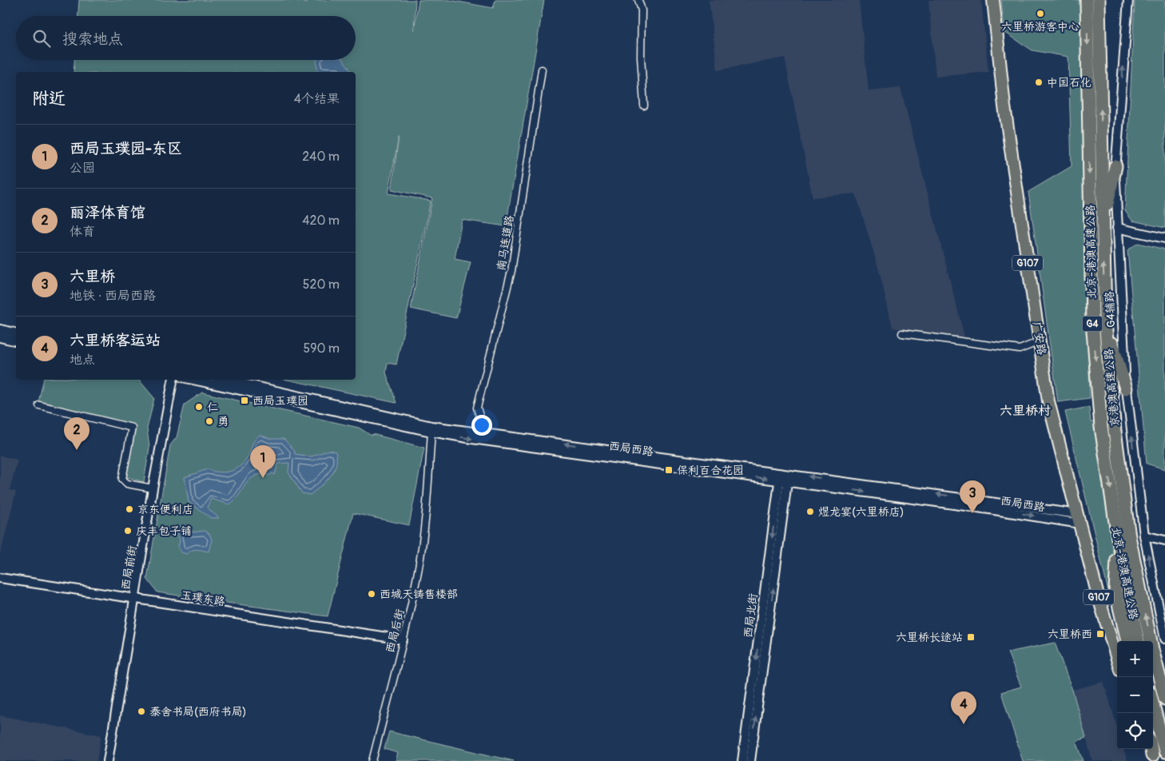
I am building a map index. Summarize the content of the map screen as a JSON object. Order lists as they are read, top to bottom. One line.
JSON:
{"streets":{"highway":["北京-港澳高速公路","G107","G4","广安路","京港澳高速公路"],"street":["南马连道路","G4辅路","西局西路","西局前街","玉璞东路","西局北街","西局后街"]},"crossings":[["广安路","西局西路"],["西局西路","西局北街"],["西局西路","西局后街"],["西局前街","玉璞东路"],["玉璞东路","西局后街"]],"one_way":["北京-港澳高速公路","G4辅路"],"districts":["六里桥村"],"places":{"other":["六里桥游客中心","中国石化","仁","勇","京东便利店","煜龙宴(六里桥店)","庆丰包子铺","西城天铸售楼部","泰舍书局(西府书局)"],"transit":["西局玉璞园","保利百合花园","六里桥西","六里桥长途站"]},"page":{"search":"搜索地点","heading":["附近","4个结果"],"list":[{"mark":"1","name":"西局玉璞园-东区","note":"公园","value":"240 m"},{"mark":"2","name":"丽泽体育馆","note":"体育","value":"420 m"},{"mark":"3","name":"六里桥","note":"地铁 · 西局西路","value":"520 m"},{"mark":"4","name":"六里桥客运站","note":"地点","value":"590 m"}],"pins":["2","1","3","4"],"map_buttons":["+","−"]}}
